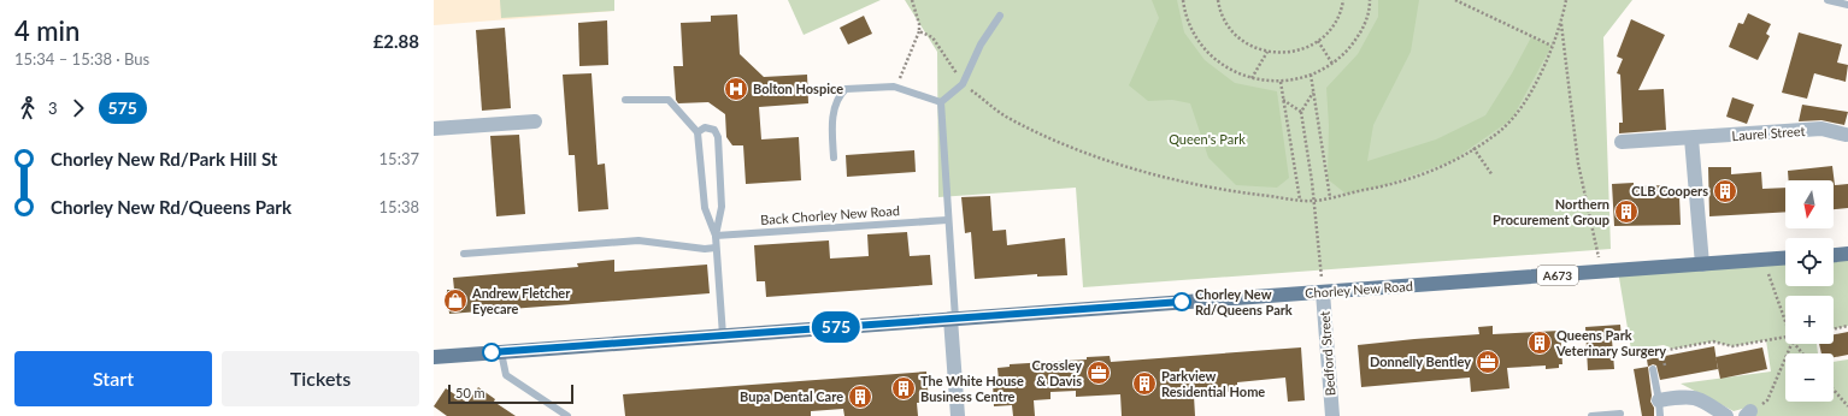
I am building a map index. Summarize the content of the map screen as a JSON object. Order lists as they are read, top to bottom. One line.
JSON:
{"streets":{"main road":["A673","Chorley New Road"],"street":["Laurel Street","Bedford Street"],"lane":["Back Chorley New Road"]},"crossings":[["Chorley New Road","Bedford Street"]],"parks":["Queen's Park"],"places":{"hospital":["Bolton Hospice"],"building":["CLB Coopers","Northern Procurement Group","Queens Park Veterinary Surgery","Parkview Residential Home","The White House Business Centre","Bupa Dental Care"],"shop":["Andrew Fletcher Eyecare"],"other":["Chorley New Rd/Queens Park"],"office":["Donnelly Bentley","Crossley & Davis"]},"lines":["bus line 575"],"scale_bar":"50 m","north":"bottom","page":{"heading":["4 min","15:34 – 15:38 · Bus","£2.88"],"on_map":"575","legs":["3","575"],"list":[{"name":"Chorley New Rd/Park Hill St","value":"15:37"},{"name":"Chorley New Rd/Queens Park","value":"15:38"}],"map_buttons":["+","−"],"buttons":["Start","Tickets"],"scale":"50 m"}}
